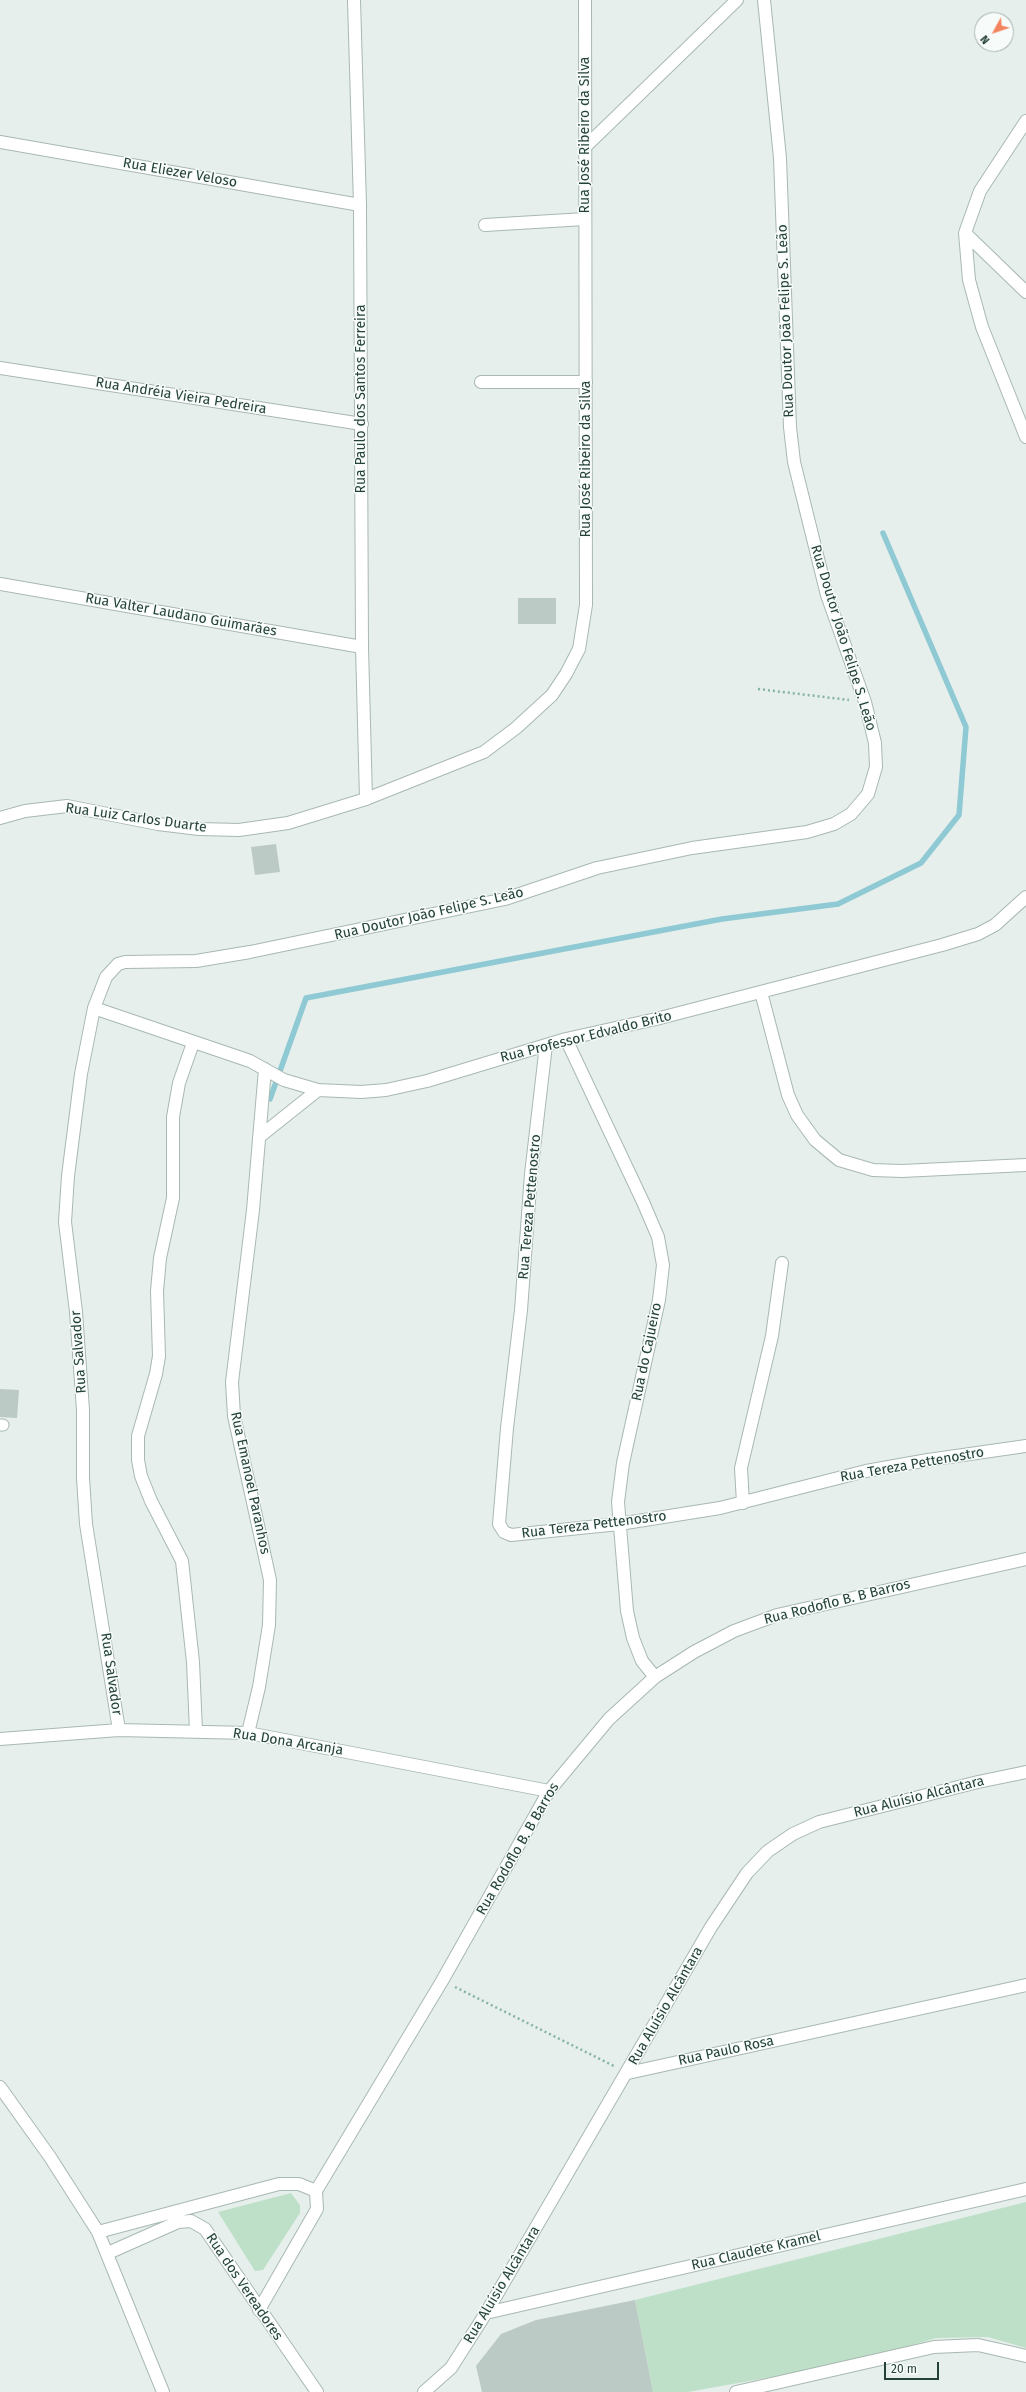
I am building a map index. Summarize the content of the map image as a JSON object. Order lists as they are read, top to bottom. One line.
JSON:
{"streets":{"street":["Rua José Ribeiro da Silva","Rua Eliezer Veloso","Rua Doutor João Felipe S. Leão","Rua Andréia Vieira Pedreira","Rua Paulo dos Santos Ferreira","Rua Valter Laudano Guimarães","Rua Luiz Carlos Duarte","Rua Professor Edvaldo Brito","Rua Tereza Pettenostro","Rua Salvador","Rua do Cajueiro","Rua Emanoel Paranhos","Rua Rodoflo B. B Barros","Rua Dona Arcanja","Rua Aluísio Alcântara","Rua Paulo Rosa","Rua Claudete Kramel","Rua dos Vereadores"]},"crossings":[["Rua José Ribeiro da Silva","Rua Paulo dos Santos Ferreira"],["Rua José Ribeiro da Silva","Rua Luiz Carlos Duarte"],["Rua Eliezer Veloso","Rua Paulo dos Santos Ferreira"],["Rua Doutor João Felipe S. Leão","Rua Salvador"],["Rua Andréia Vieira Pedreira","Rua Paulo dos Santos Ferreira"],["Rua Paulo dos Santos Ferreira","Rua Valter Laudano Guimarães"],["Rua Paulo dos Santos Ferreira","Rua Luiz Carlos Duarte"],["Rua Professor Edvaldo Brito","Rua Tereza Pettenostro"],["Rua Professor Edvaldo Brito","Rua Salvador"],["Rua Professor Edvaldo Brito","Rua do Cajueiro"],["Rua Professor Edvaldo Brito","Rua Emanoel Paranhos"],["Rua Tereza Pettenostro","Rua do Cajueiro"],["Rua Salvador","Rua Dona Arcanja"],["Rua do Cajueiro","Rua Rodoflo B. B Barros"],["Rua Emanoel Paranhos","Rua Dona Arcanja"],["Rua Rodoflo B. B Barros","Rua Dona Arcanja"],["Rua Aluísio Alcântara","Rua Paulo Rosa"],["Rua Aluísio Alcântara","Rua Claudete Kramel"]],"scale_bar":"20 m","north":"bottom left"}
